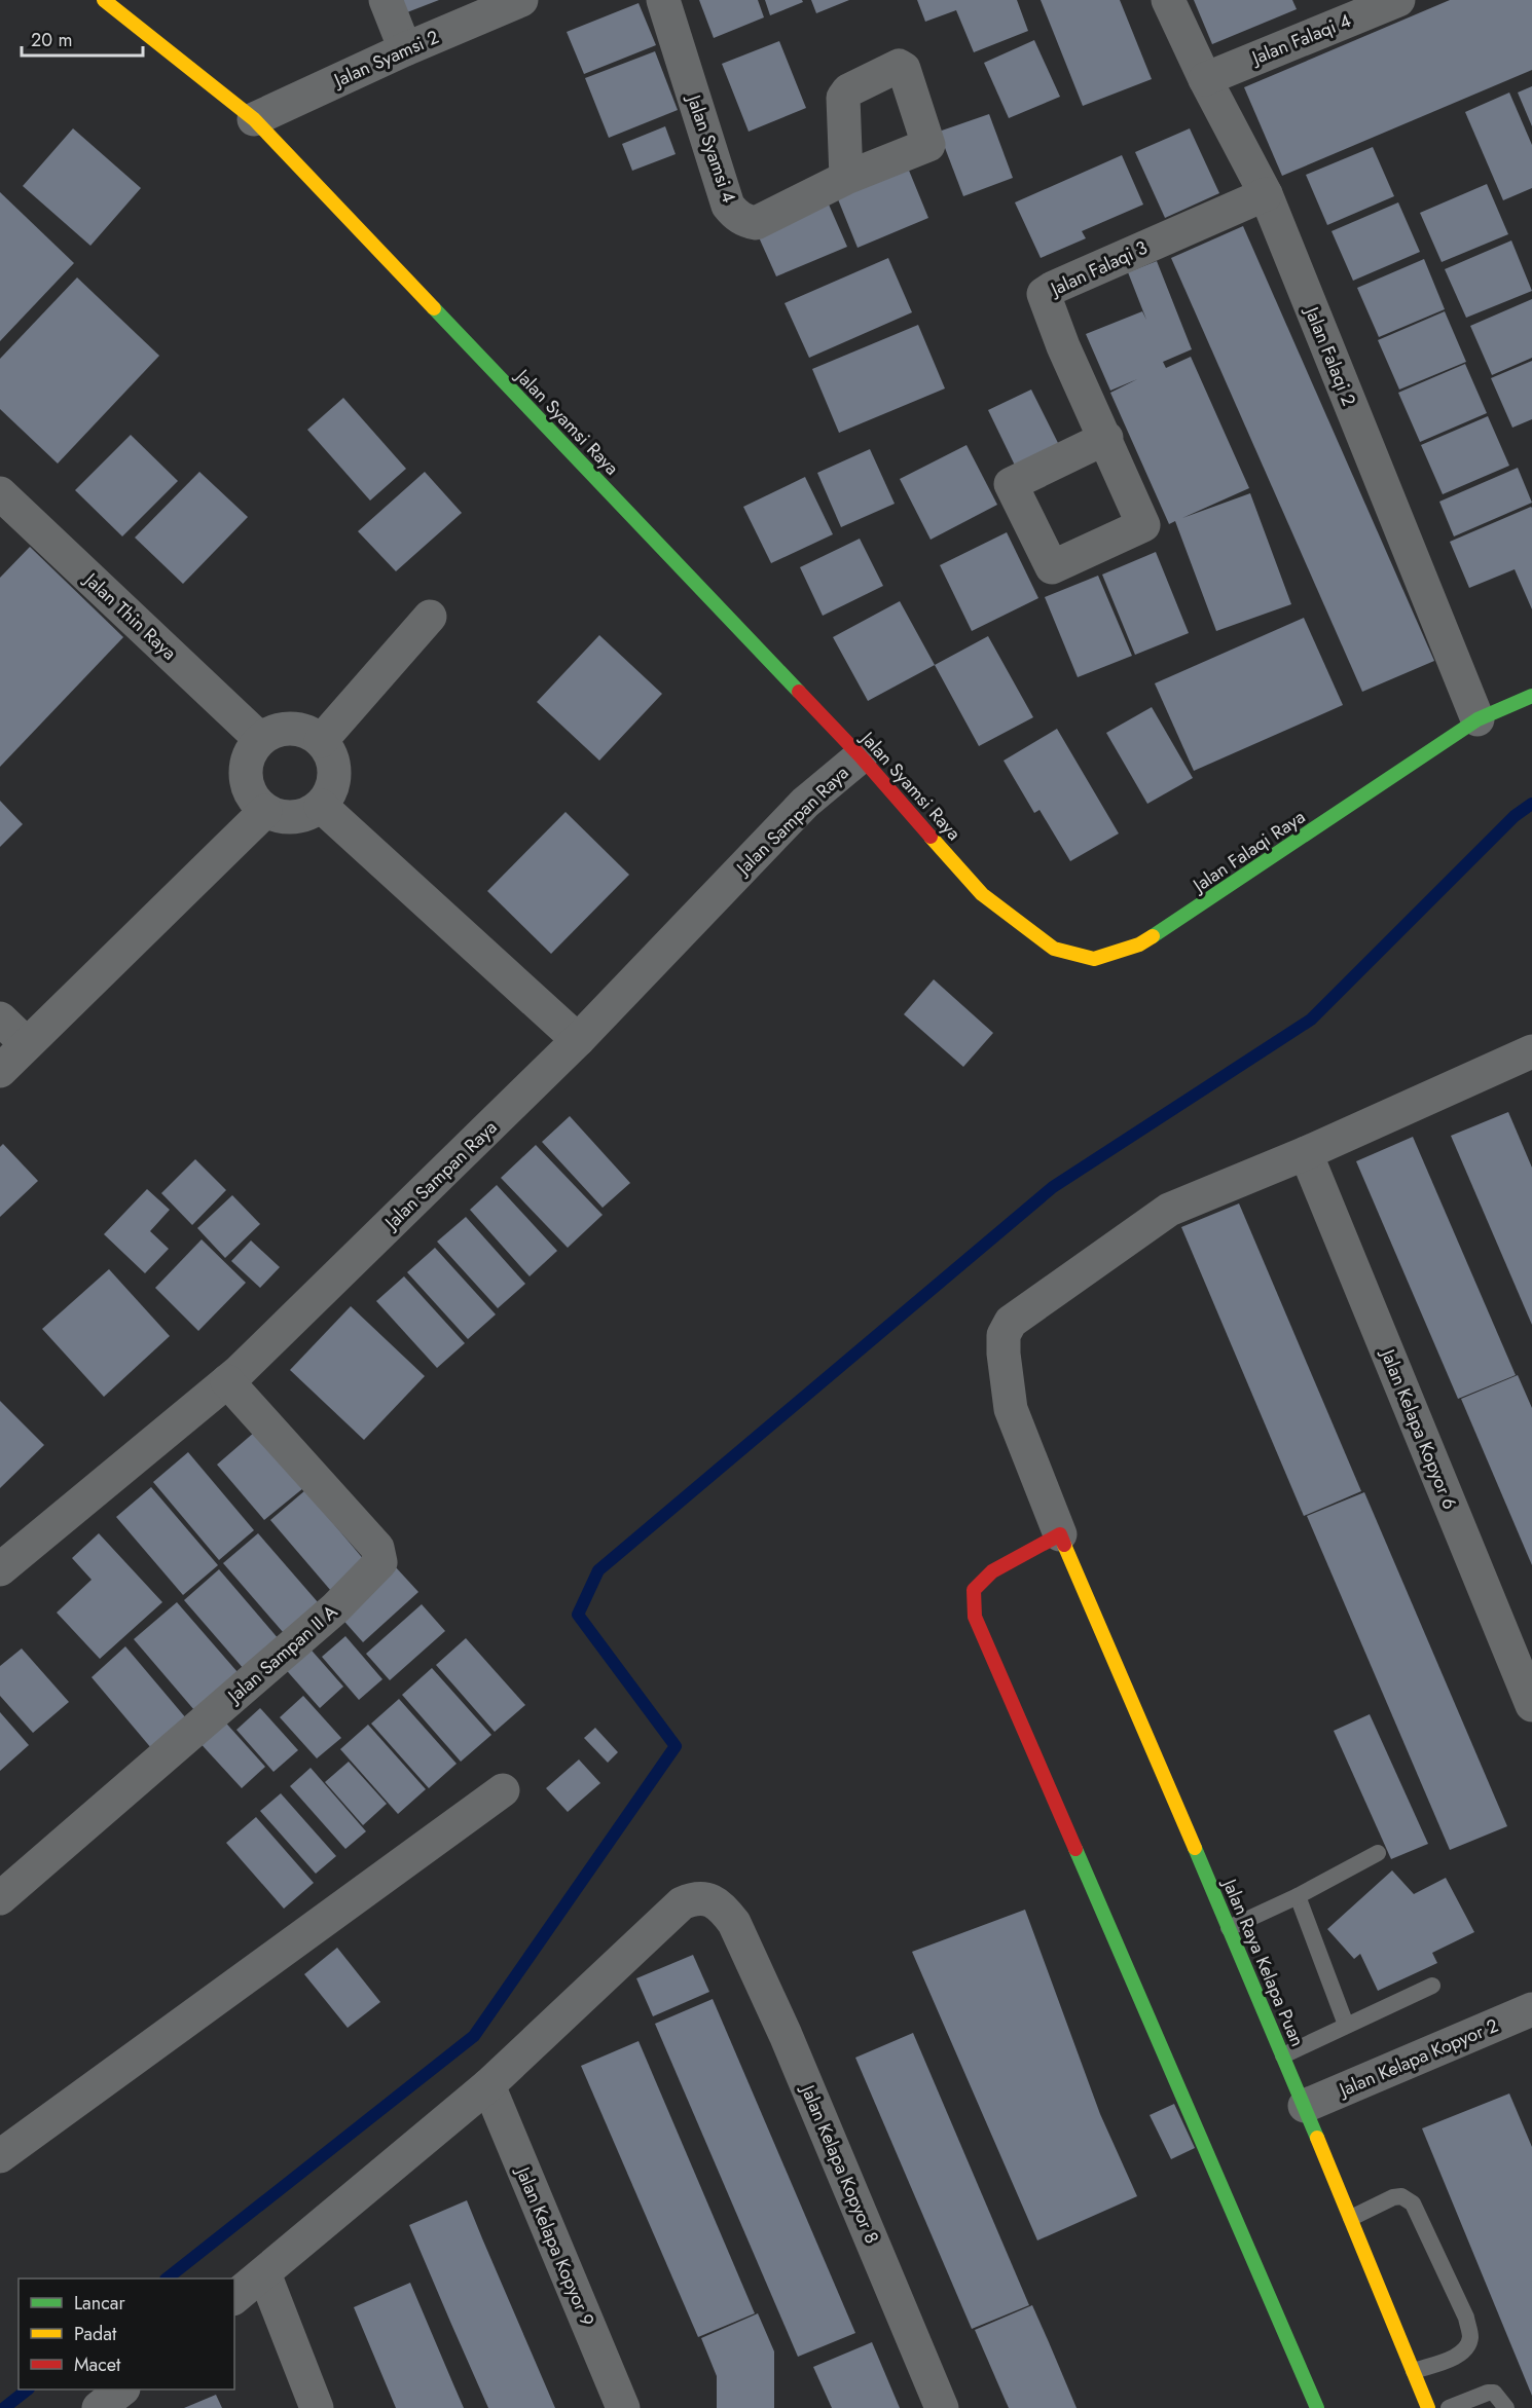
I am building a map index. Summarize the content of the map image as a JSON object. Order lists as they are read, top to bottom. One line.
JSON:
{"streets":{"street":["Jalan Falaqi 4","Jalan Syamsi 2","Jalan Syamsi 4","Jalan Falaqi 3","Jalan Falaqi 2","Jalan Syamsi Raya","Jalan Thin Raya","Jalan Sampan Raya","Jalan Falaqi Raya","Jalan Kelapa Kopyor 6","Jalan Sampan II A","Jalan Raya Kelapa Puan","Jalan Kelapa Kopyor 2","Jalan Kelapa Kopyor 8","Jalan Kelapa Kopyor 9"]},"crossings":[["Jalan Falaqi 4","Jalan Falaqi 2"],["Jalan Syamsi 2","Jalan Syamsi Raya"],["Jalan Falaqi 3","Jalan Falaqi 2"],["Jalan Falaqi 2","Jalan Falaqi Raya"],["Jalan Syamsi Raya","Jalan Sampan Raya"],["Jalan Syamsi Raya","Jalan Falaqi Raya"],["Jalan Sampan Raya","Jalan Sampan II A"],["Jalan Raya Kelapa Puan","Jalan Kelapa Kopyor 2"],["Jalan Kelapa Kopyor 8","Jalan Kelapa Kopyor 9"]],"legend":["Lancar","Padat","Macet"],"scale_bar":"20 m"}
